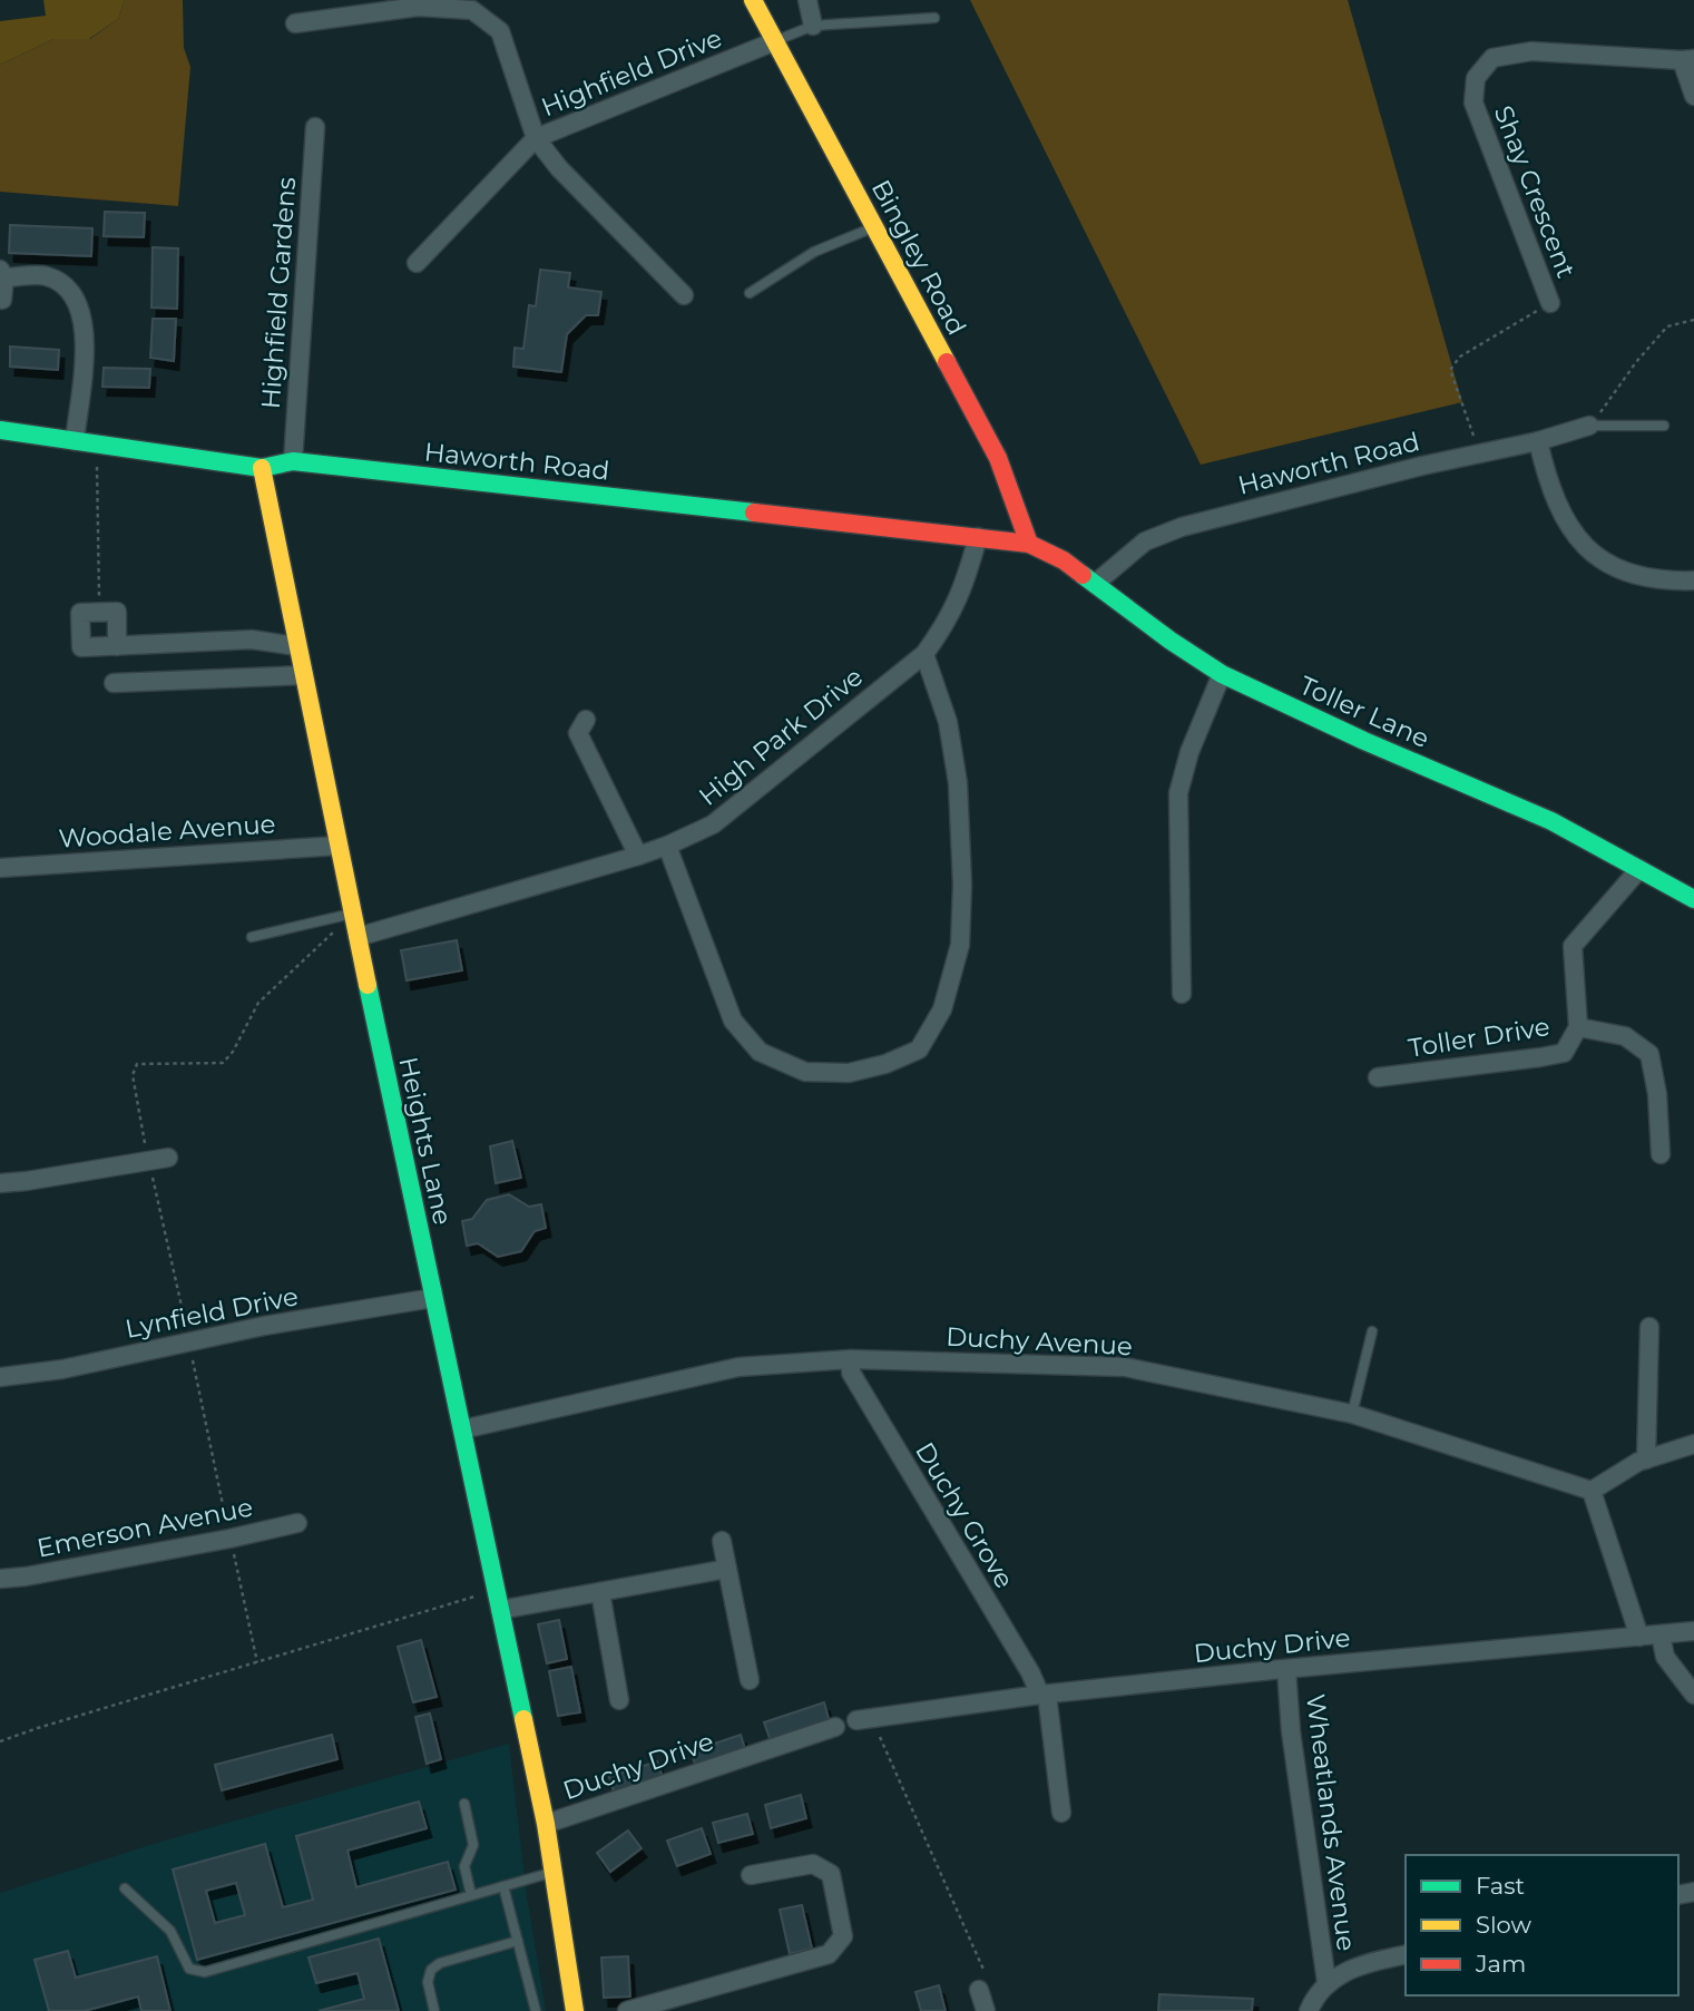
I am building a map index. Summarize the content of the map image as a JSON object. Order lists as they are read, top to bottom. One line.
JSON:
{"streets":{"main road":["Bingley Road","Haworth Road","Toller Lane","Heights Lane"],"street":["Highfield Drive","Shay Crescent","Highfield Gardens","High Park Drive","Woodale Avenue","Toller Drive","Lynfield Drive","Duchy Avenue","Duchy Grove","Emerson Avenue","Duchy Drive","Wheatlands Avenue"]},"crossings":[["Highfield Drive","Bingley Road"],["Bingley Road","Haworth Road"],["Bingley Road","Toller Lane"],["Highfield Gardens","Haworth Road"],["Haworth Road","Toller Lane"],["Haworth Road","High Park Drive"],["Haworth Road","Heights Lane"],["Toller Lane","Toller Drive"],["High Park Drive","Heights Lane"],["Woodale Avenue","Heights Lane"],["Heights Lane","Lynfield Drive"],["Heights Lane","Duchy Avenue"],["Heights Lane","Duchy Drive"],["Duchy Avenue","Duchy Grove"],["Duchy Grove","Duchy Drive"],["Duchy Drive","Wheatlands Avenue"]],"legend":["Fast","Slow","Jam"]}
